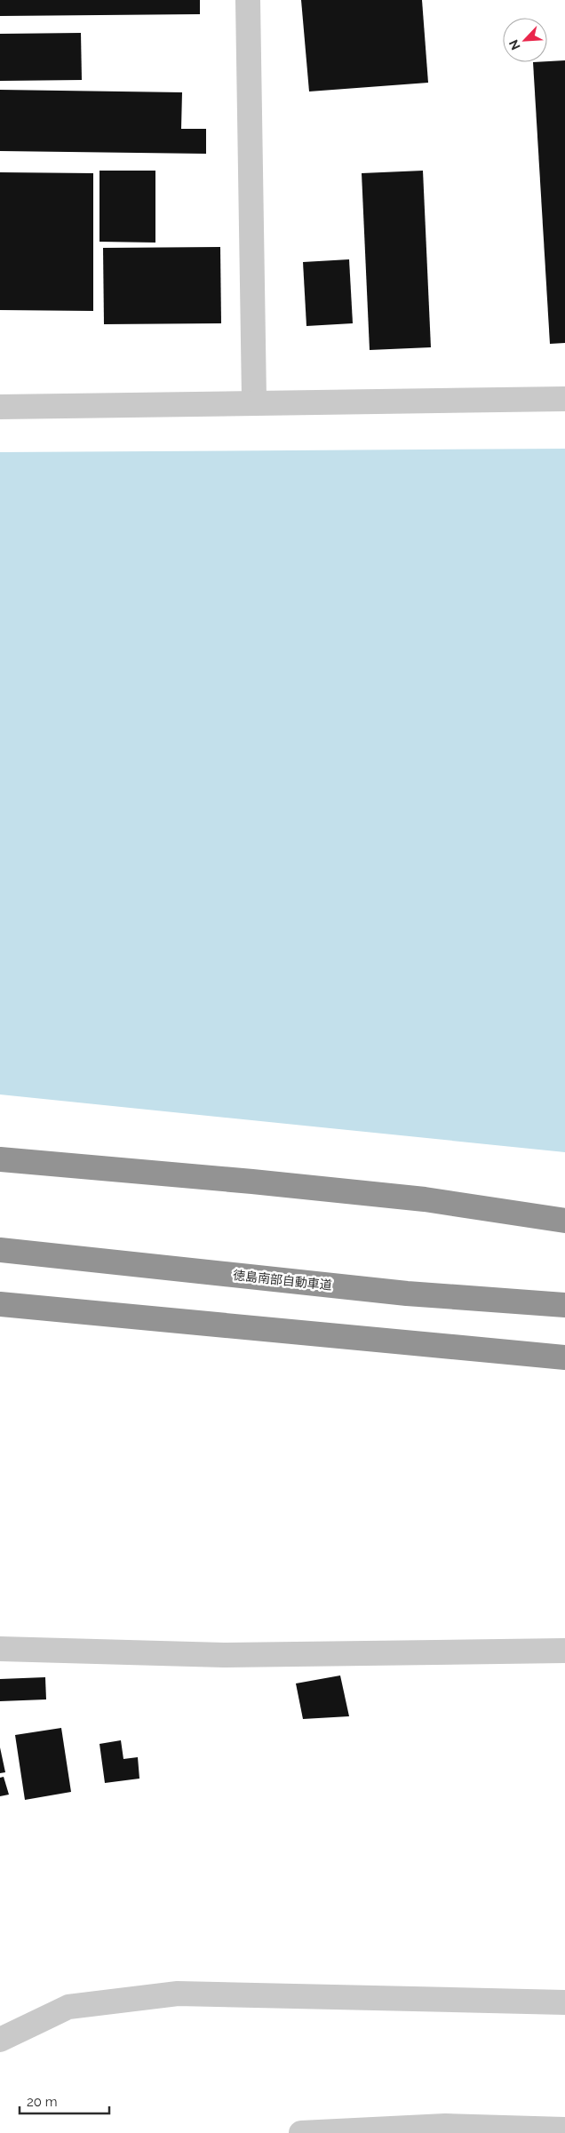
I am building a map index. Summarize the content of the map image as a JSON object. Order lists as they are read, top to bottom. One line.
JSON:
{"streets":{"highway":["徳島南部自動車道"]},"scale_bar":"20 m","north":"bottom left"}
